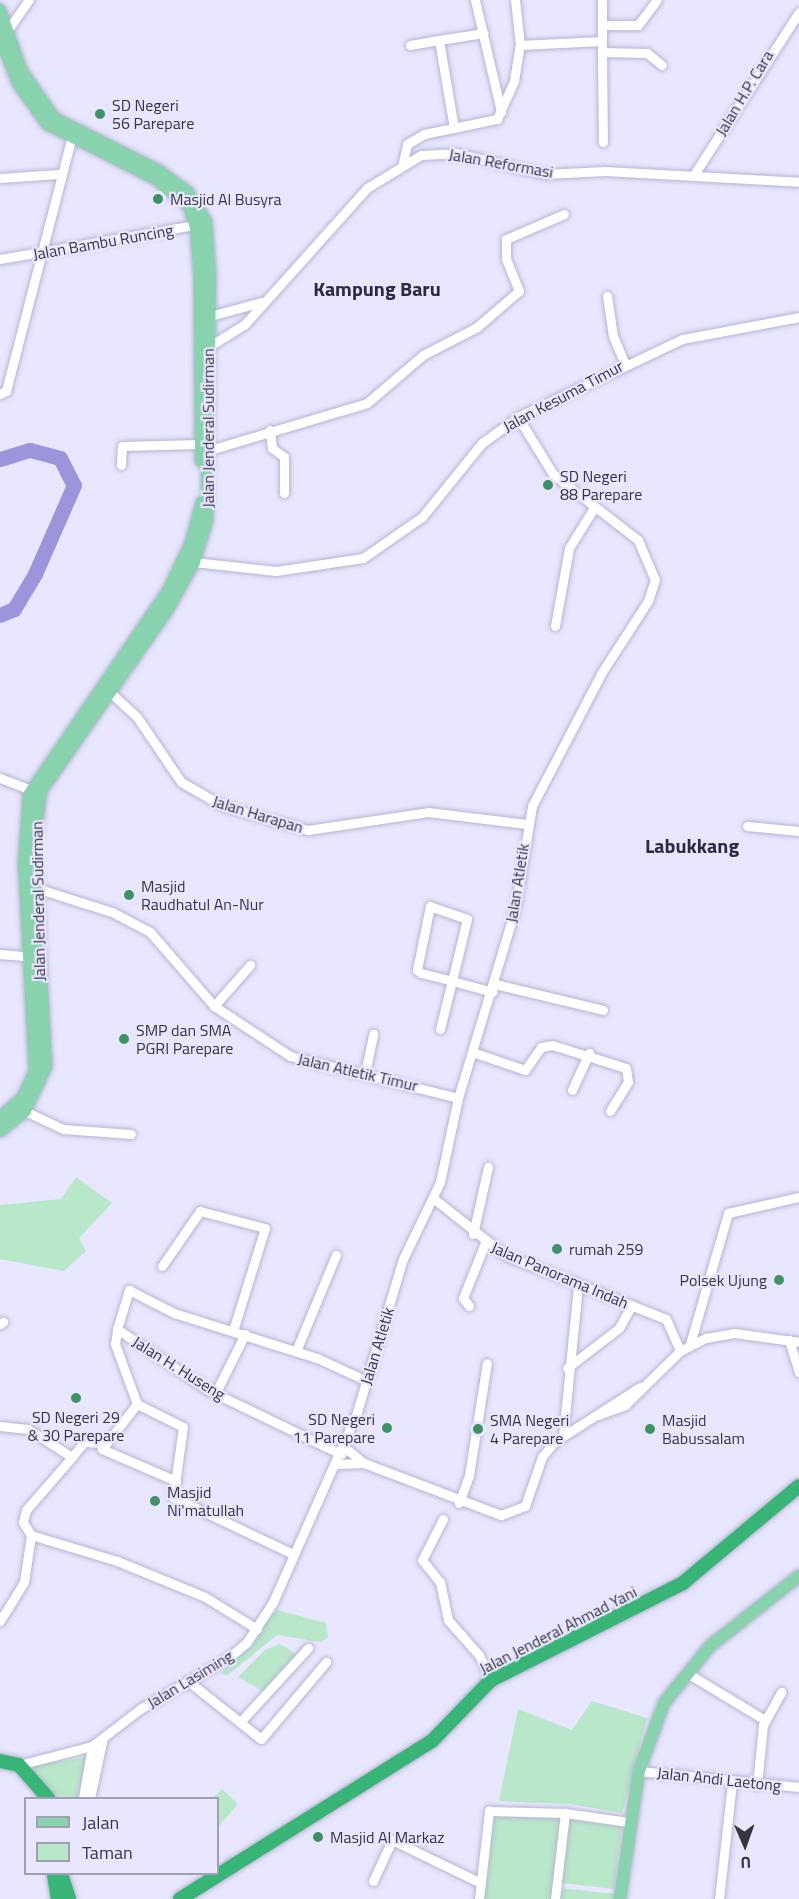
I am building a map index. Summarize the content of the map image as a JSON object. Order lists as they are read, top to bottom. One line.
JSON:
{"streets":{"highway":["Jalan Jenderal Ahmad Yani"],"main road":["Jalan Jenderal Sudirman"],"street":["Jalan H.P. Cara","Jalan Reformasi","Jalan Bambu Runcing","Jalan Kesuma Timur","Jalan Harapan","Jalan Atletik","Jalan Atletik Timur","Jalan Panorama Indah","Jalan H. Huseng","Jalan Lasiming","Jalan Andi Laetong"]},"crossings":[["Jalan H.P. Cara","Jalan Reformasi"],["Jalan Reformasi","Jalan Jenderal Sudirman"],["Jalan Bambu Runcing","Jalan Jenderal Sudirman"],["Jalan Kesuma Timur","Jalan Jenderal Sudirman"],["Jalan Kesuma Timur","Jalan Atletik"],["Jalan Jenderal Sudirman","Jalan Harapan"],["Jalan Jenderal Sudirman","Jalan Atletik Timur"],["Jalan Harapan","Jalan Atletik"],["Jalan Atletik","Jalan Atletik Timur"],["Jalan Atletik","Jalan Panorama Indah"],["Jalan Atletik","Jalan H. Huseng"],["Jalan Atletik","Jalan Lasiming"]],"districts":["Kampung Baru","Labukkang"],"places":["SD Negeri 56 Parepare","Masjid Al Busyra","SD Negeri 88 Parepare","Masjid Raudhatul An-Nur","SMP dan SMA PGRI Parepare","rumah 259","Polsek Ujung","SD Negeri 29 & 30 Parepare","SD Negeri 11 Parepare","SMA Negeri 4 Parepare","Masjid Babussalam","Masjid Ni'matullah","Masjid Al Markaz"],"legend":["Jalan","Taman"],"north":"bottom"}
